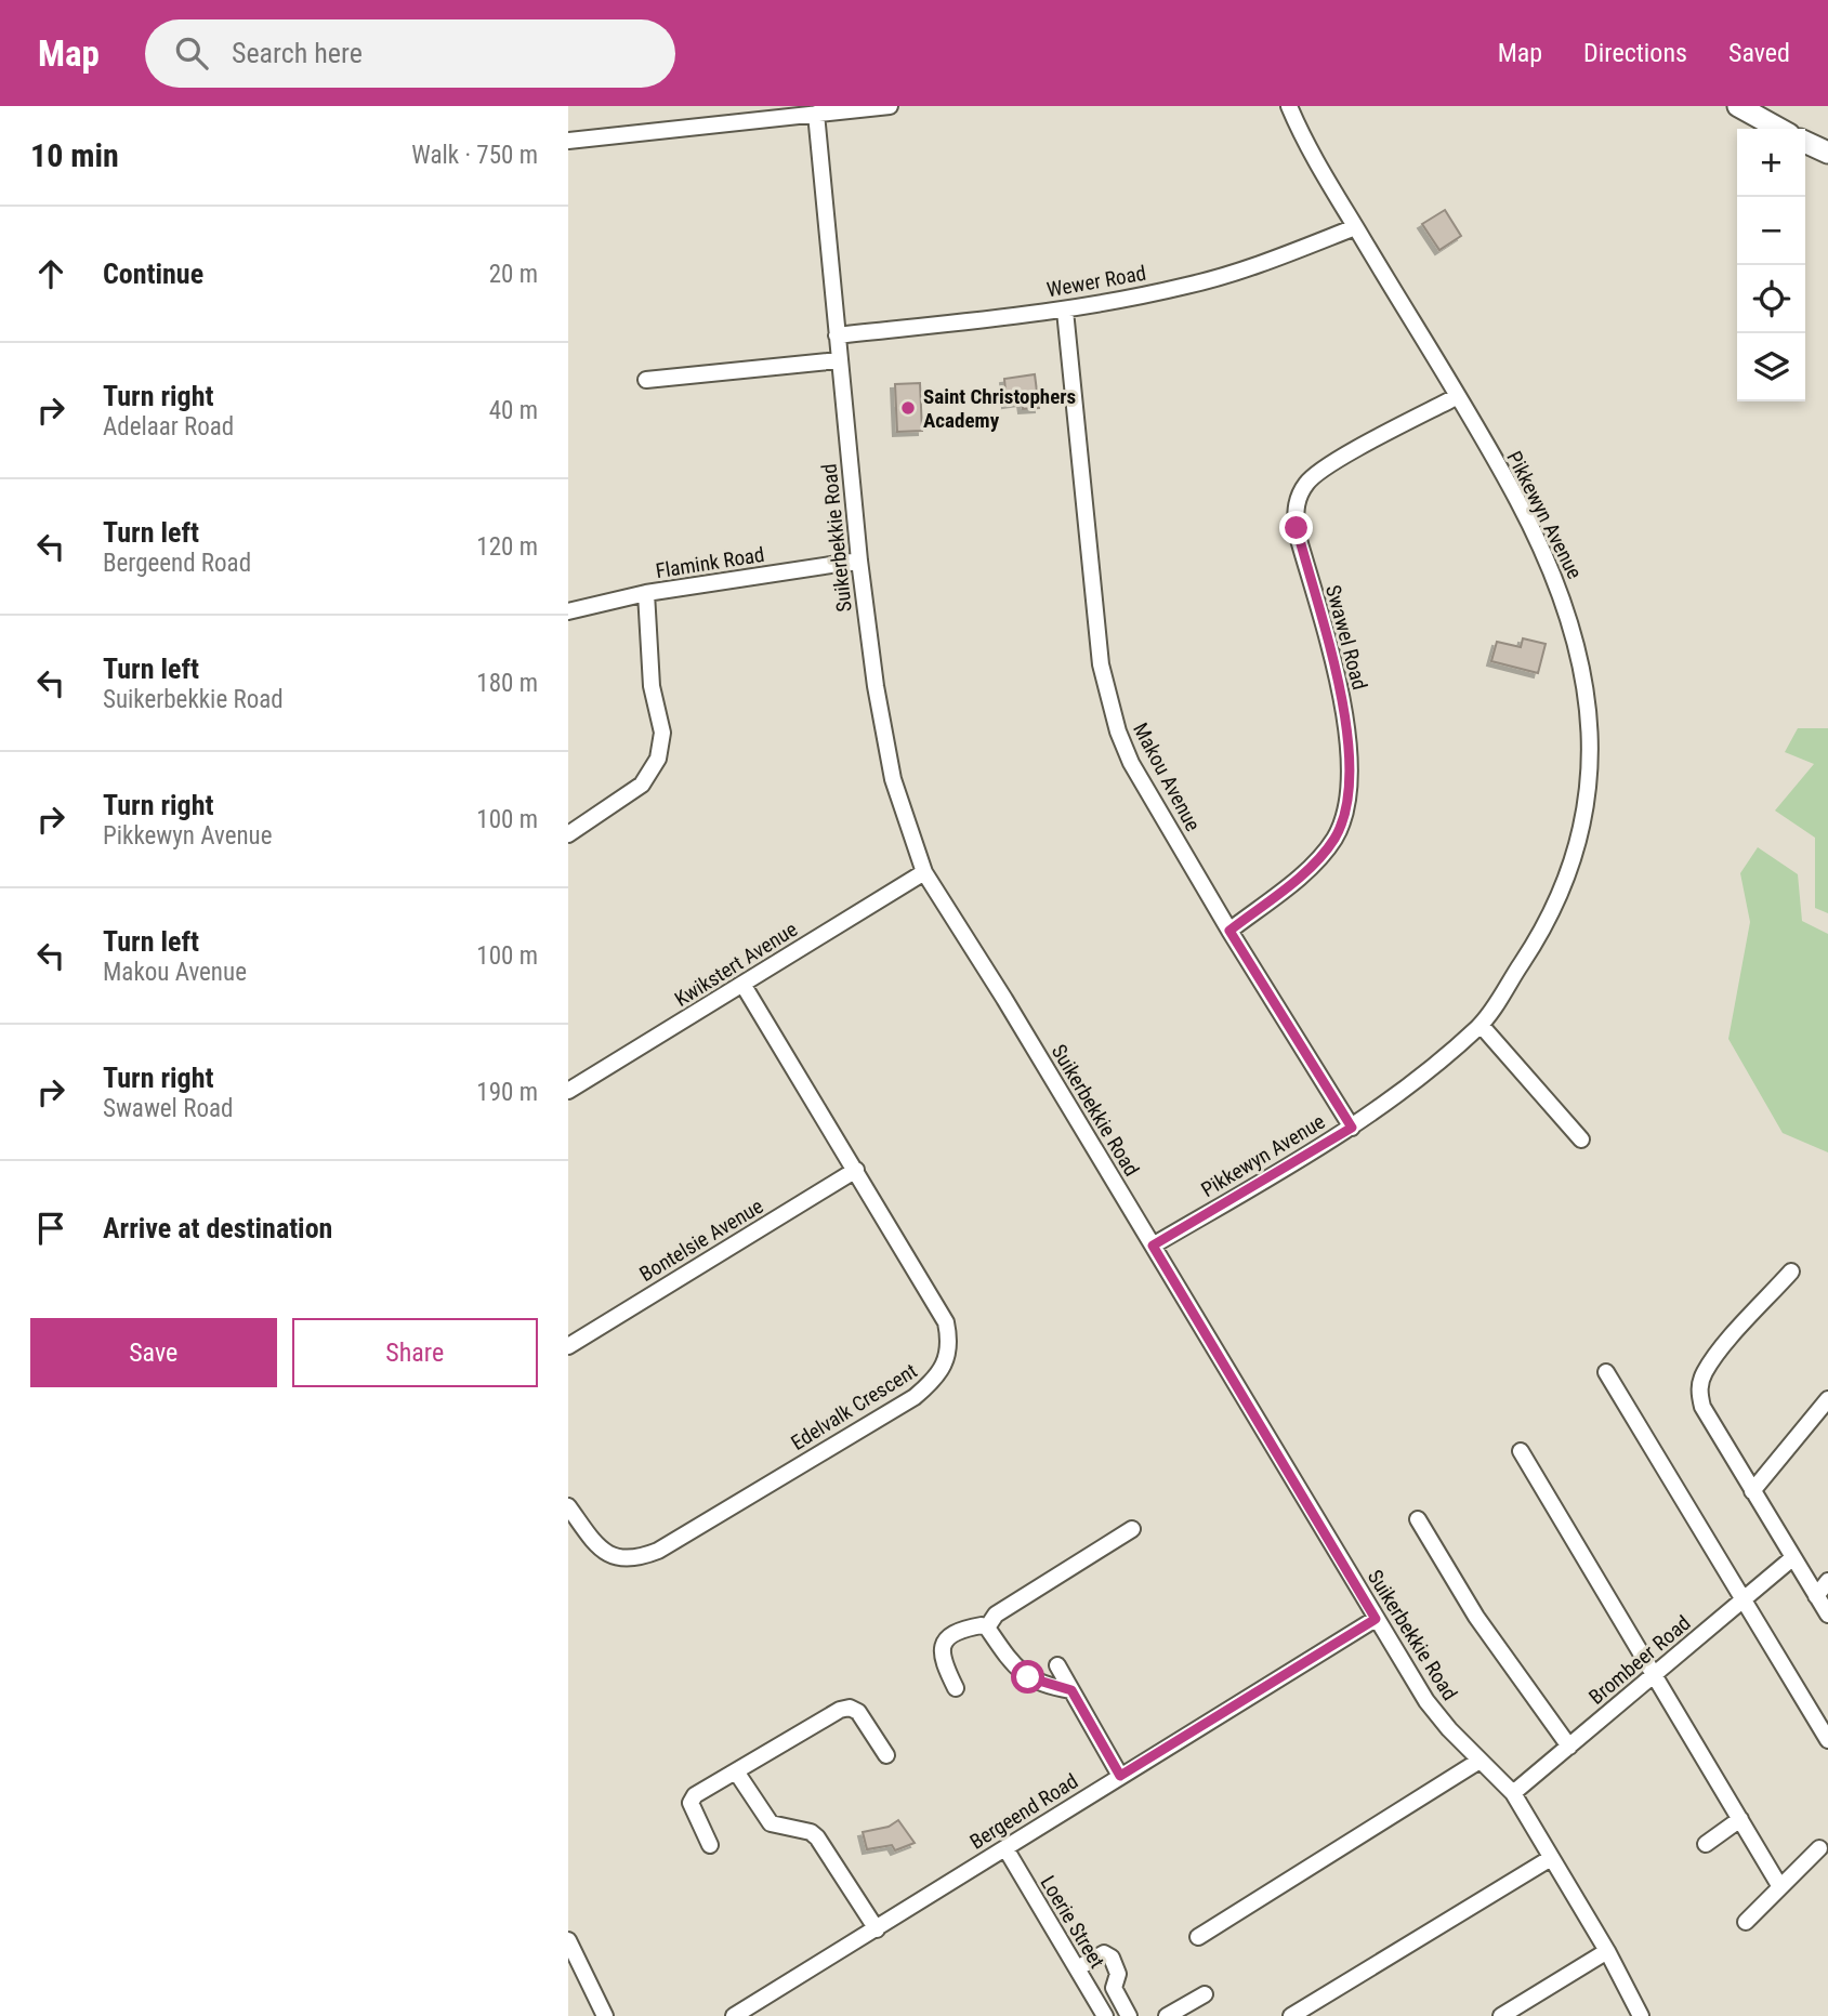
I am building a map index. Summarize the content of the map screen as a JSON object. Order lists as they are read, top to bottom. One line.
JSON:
{"streets":{"street":["Wewer Road","Pikkewyn Avenue","Suikerbekkie Road","Flamink Road","Swawel Road","Makou Avenue","Kwikstert Avenue","Bontelsie Avenue","Edelvalk Crescent","Brombeer Road","Bergeend Road","Loerie Street"]},"crossings":[["Wewer Road","Pikkewyn Avenue"],["Wewer Road","Suikerbekkie Road"],["Wewer Road","Makou Avenue"],["Pikkewyn Avenue","Suikerbekkie Road"],["Pikkewyn Avenue","Swawel Road"],["Pikkewyn Avenue","Makou Avenue"],["Suikerbekkie Road","Flamink Road"],["Suikerbekkie Road","Kwikstert Avenue"],["Suikerbekkie Road","Brombeer Road"],["Suikerbekkie Road","Bergeend Road"],["Swawel Road","Makou Avenue"],["Kwikstert Avenue","Edelvalk Crescent"],["Bontelsie Avenue","Edelvalk Crescent"],["Bergeend Road","Loerie Street"]],"places":["Saint Christophers Academy"],"page":{"header":"Map","search":"Search here","nav":["Map","Directions","Saved"],"heading":["10 min","Walk · 750 m"],"map_buttons":["+","−"],"list":[["Continue","20 m"],["Turn right","Adelaar Road","40 m"],["Turn left","Bergeend Road","120 m"],["Turn left","Suikerbekkie Road","180 m"],["Turn right","Pikkewyn Avenue","100 m"],["Turn left","Makou Avenue","100 m"],["Turn right","Swawel Road","190 m"],"Arrive at destination"],"buttons":["Save","Share"]}}
